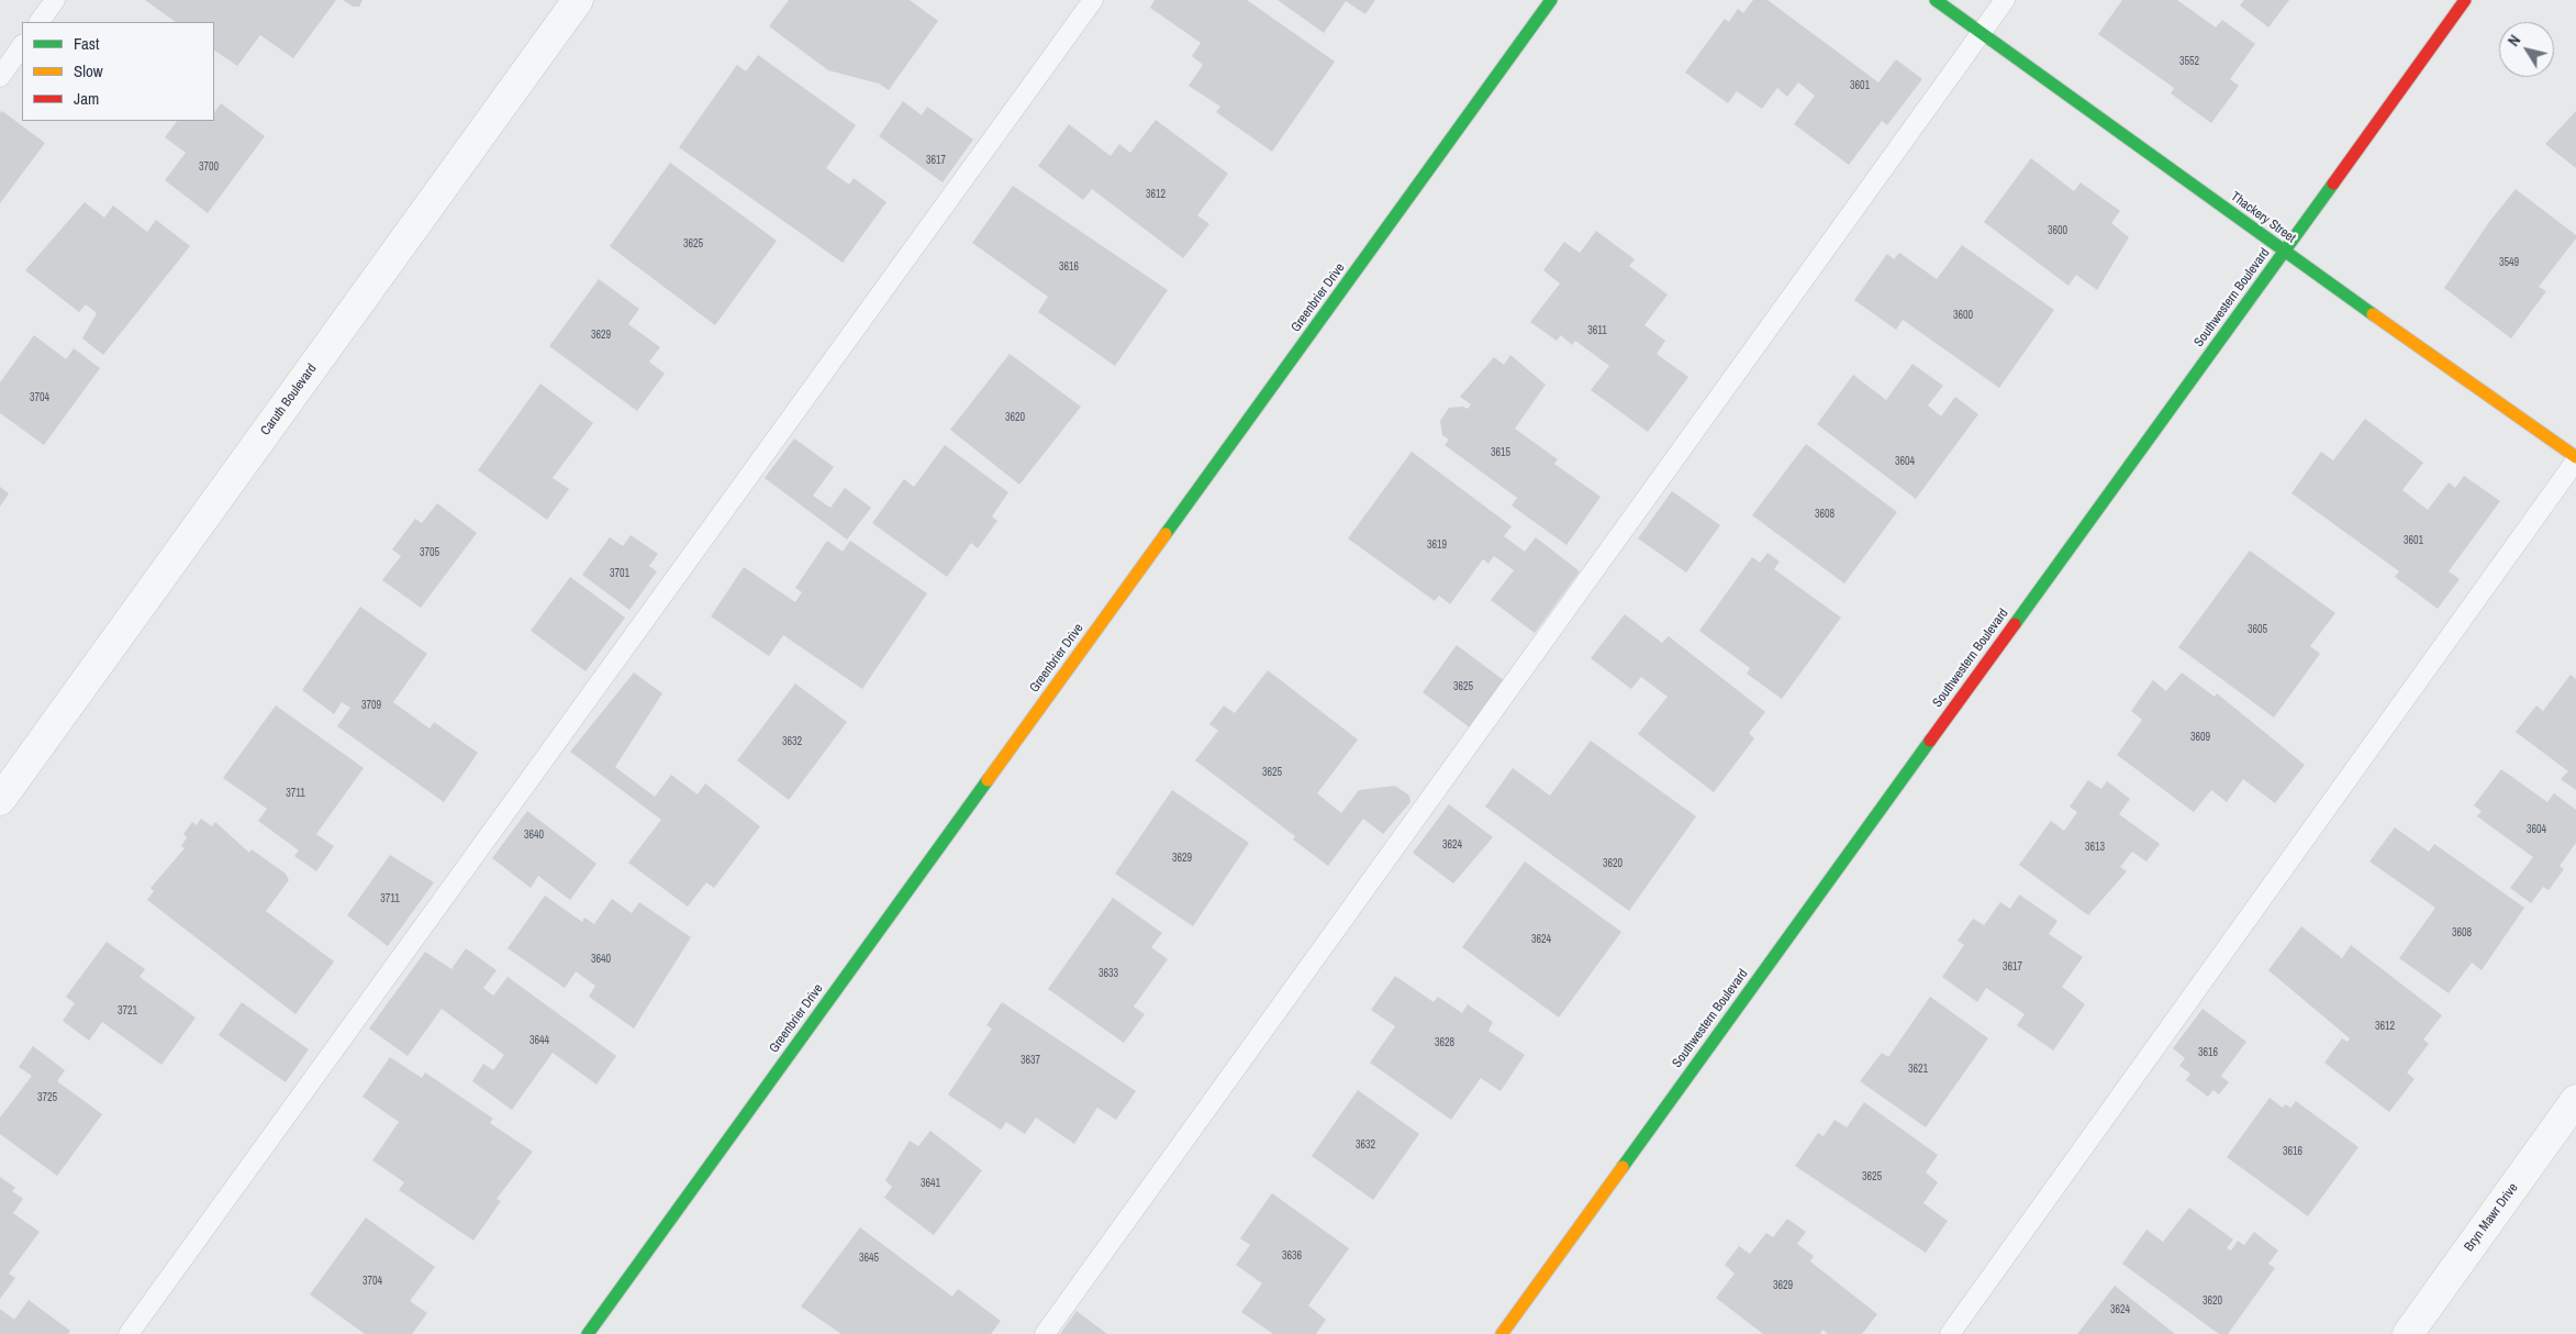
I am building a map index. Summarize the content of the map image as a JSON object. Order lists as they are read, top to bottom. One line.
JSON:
{"streets":{"street":["Thackery Street","Greenbrier Drive","Southwestern Boulevard","Caruth Boulevard","Bryn Mawr Drive"]},"crossings":[["Thackery Street","Southwestern Boulevard"]],"house_numbers":["3552","3601","3617","3700","3612","3600","3625","3549","3616","3600","3611","3629","3704","3620","3615","3604","3608","3601","3619","3705","3701","3605","3625","3709","3609","3632","3625","3711","3604","3640","3624","3613","3629","3620","3711","3608","3624","3640","3617","3633","3721","3612","3644","3628","3616","3637","3621","3725","3632","3616","3625","3641","3636","3645","3704","3629","3620","3624"],"legend":["Fast","Slow","Jam"],"north":"top left"}
